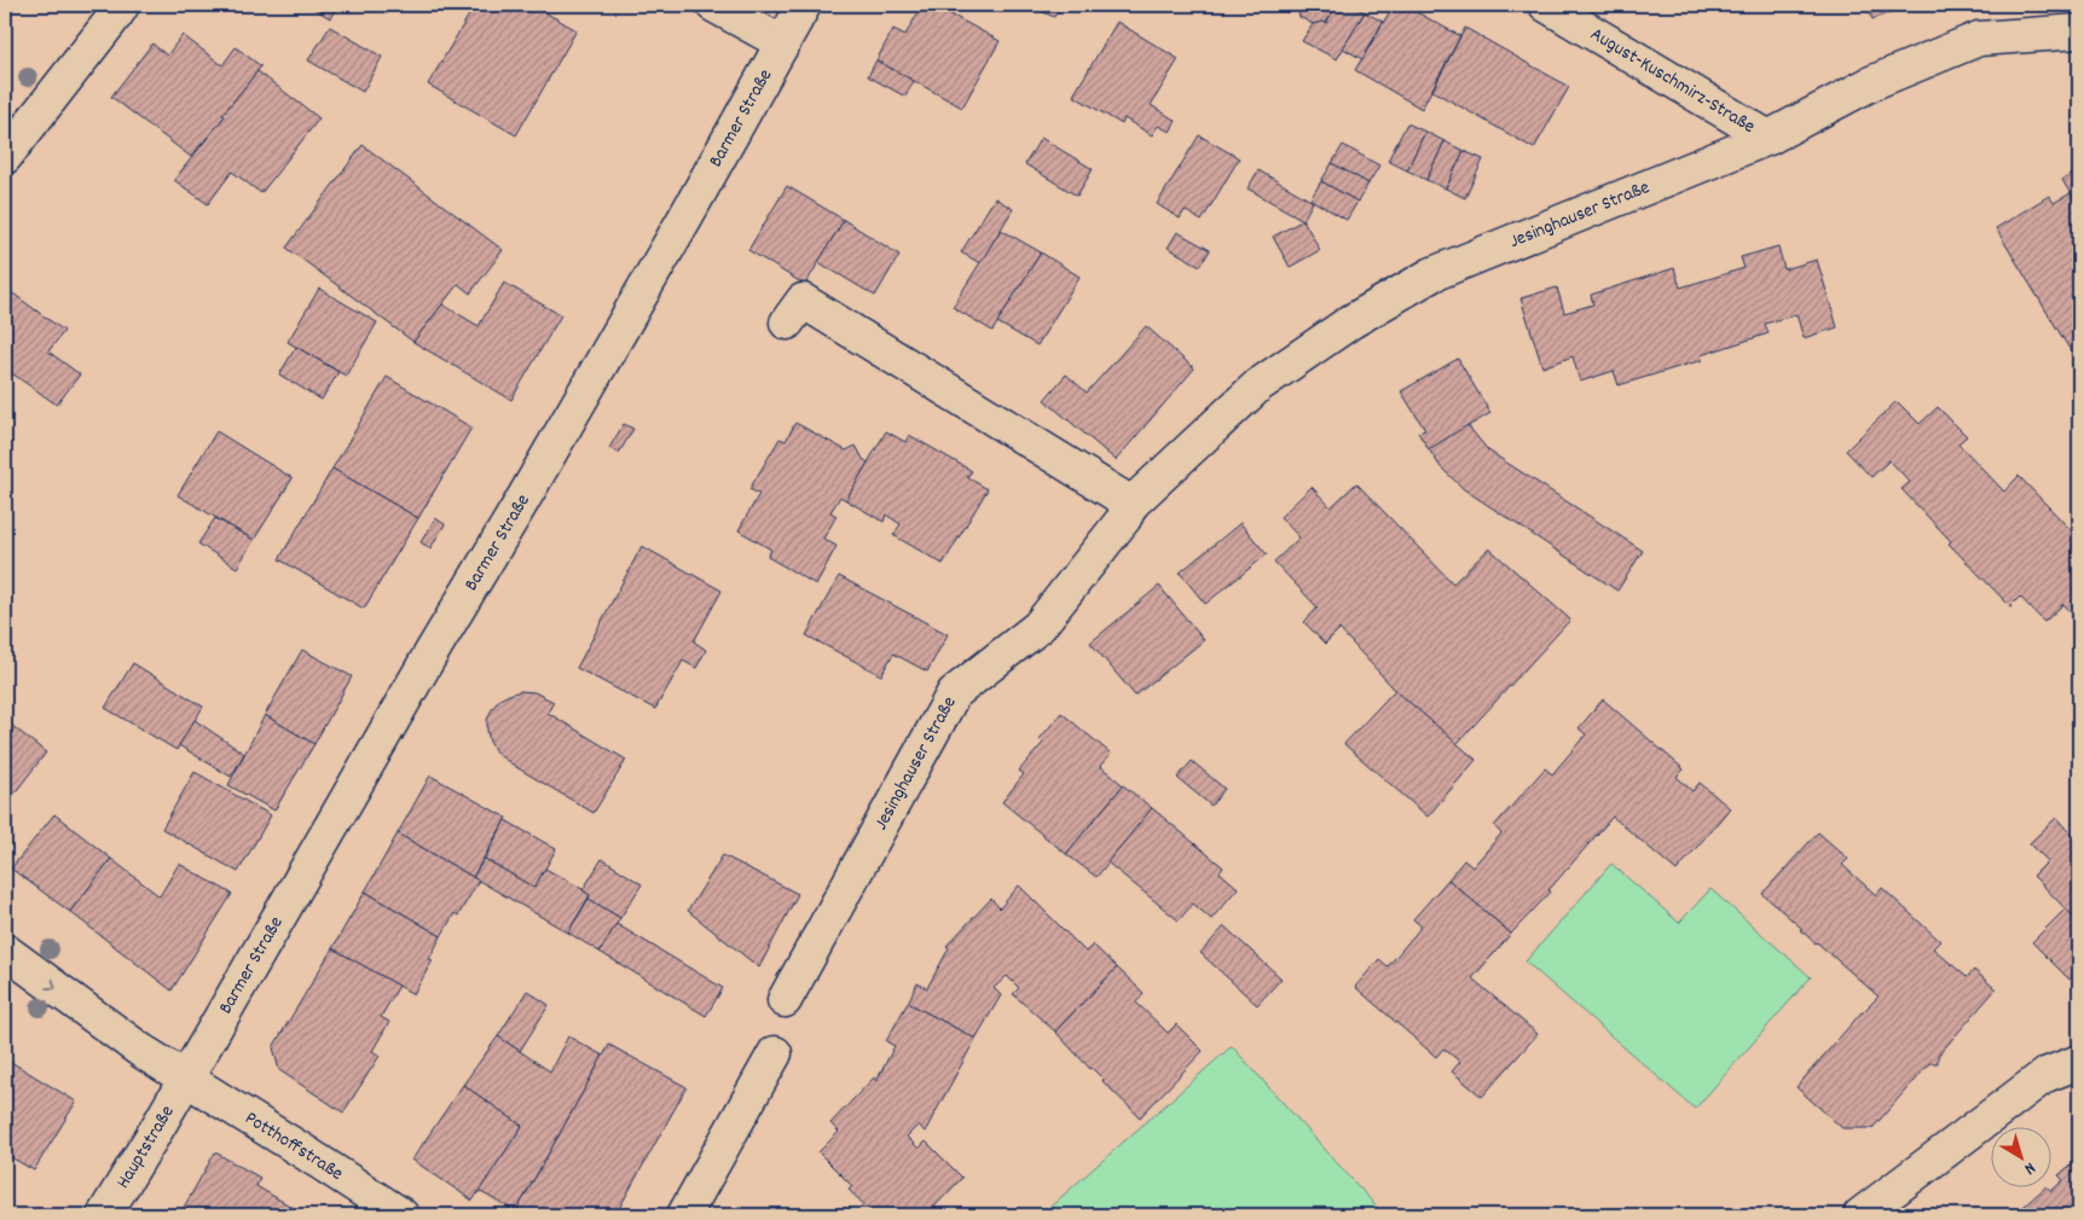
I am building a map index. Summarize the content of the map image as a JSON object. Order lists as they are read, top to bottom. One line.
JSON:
{"streets":{"street":["August-Kuschmirz-Straße","Barmer Straße","Jesinghauser Straße","Potthoffstraße","Hauptstraße"]},"crossings":[["August-Kuschmirz-Straße","Jesinghauser Straße"],["Barmer Straße","Potthoffstraße"],["Barmer Straße","Hauptstraße"],["Potthoffstraße","Hauptstraße"]],"one_way":["Potthoffstraße"],"north":"bottom right"}
